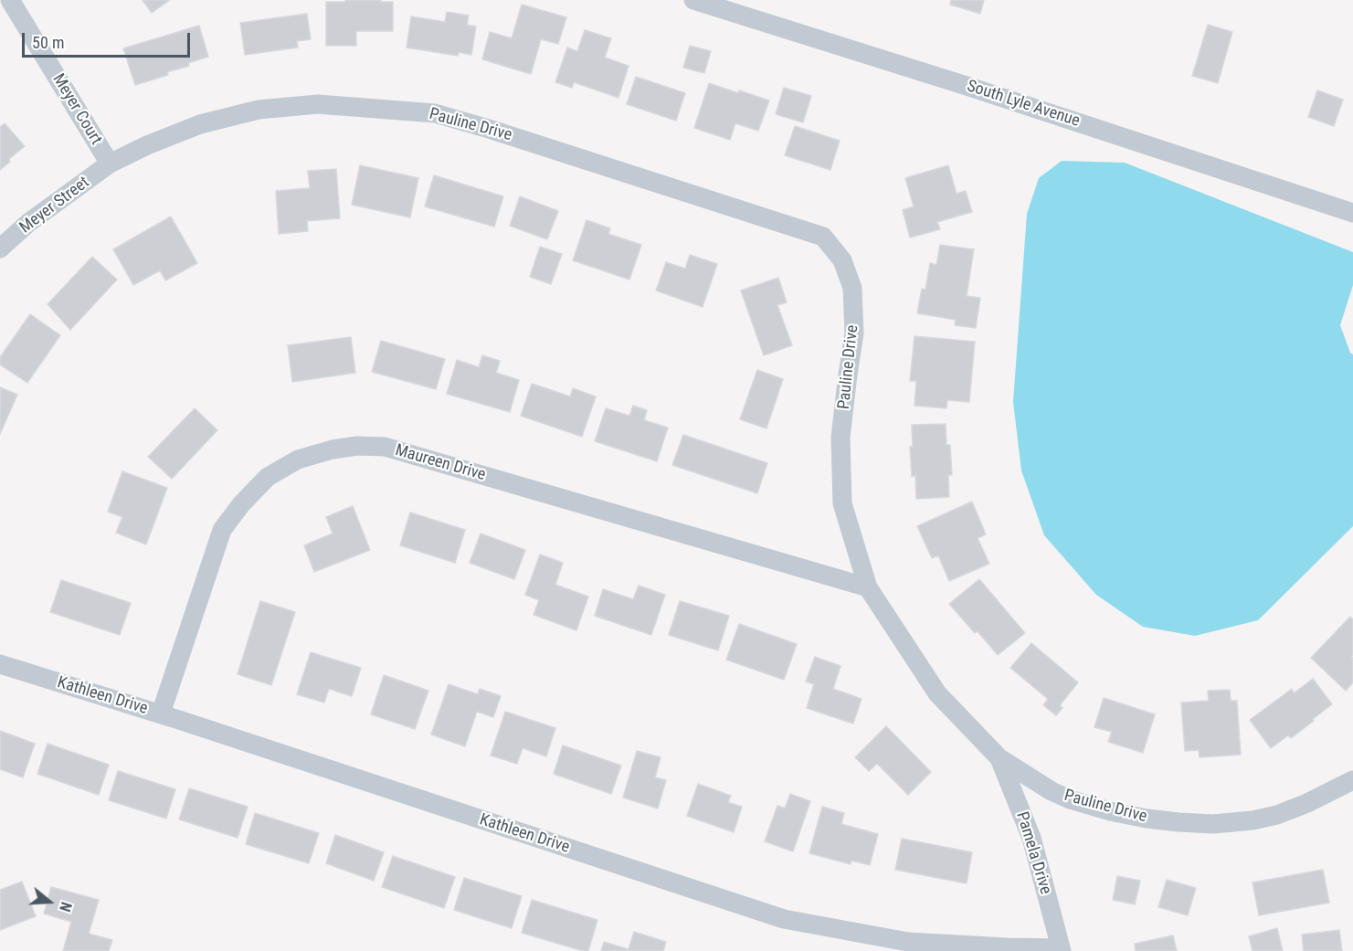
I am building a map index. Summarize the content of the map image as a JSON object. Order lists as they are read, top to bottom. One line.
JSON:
{"streets":{"street":["South Lyle Avenue","Meyer Court","Pauline Drive","Meyer Street","Maureen Drive","Kathleen Drive","Pamela Drive"]},"crossings":[["Meyer Court","Pauline Drive"],["Meyer Court","Meyer Street"],["Pauline Drive","Meyer Street"],["Pauline Drive","Maureen Drive"],["Pauline Drive","Pamela Drive"],["Maureen Drive","Kathleen Drive"],["Kathleen Drive","Pamela Drive"]],"scale_bar":"50 m","north":"right"}
